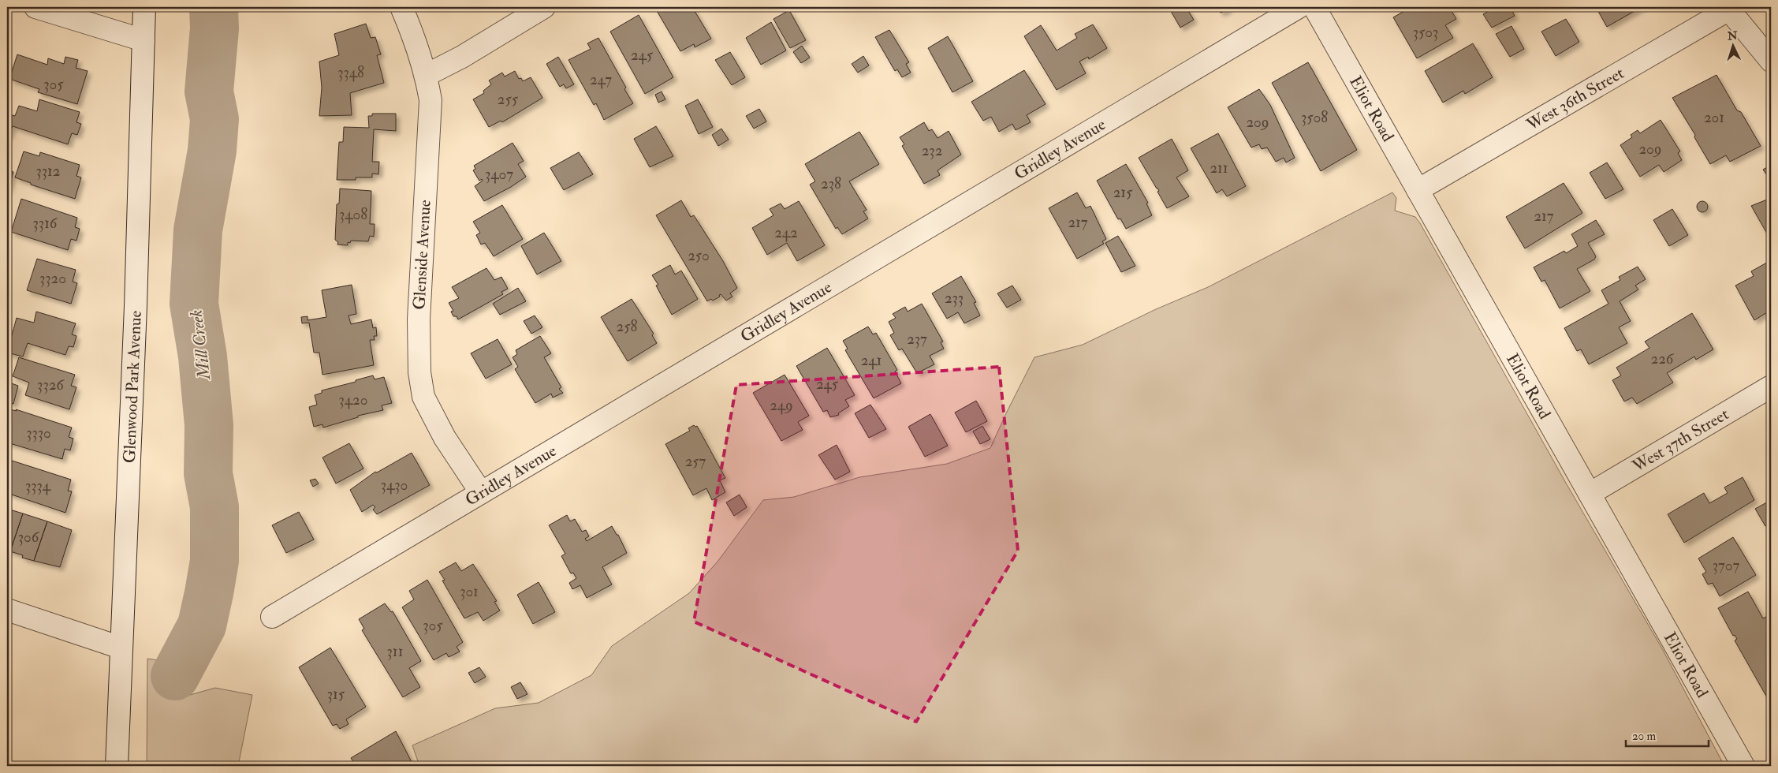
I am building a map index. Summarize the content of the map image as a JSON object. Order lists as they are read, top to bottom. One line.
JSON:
{"streets":{"street":["West 36th Street","Eliot Road","Gridley Avenue","Glenside Avenue","Glenwood Park Avenue","West 37th Street"]},"crossings":[["West 36th Street","Eliot Road"],["Eliot Road","West 37th Street"],["Gridley Avenue","Glenside Avenue"]],"water":["Mill Creek"],"house_numbers":["3503","245","3348","247","305","255","3508","201","209","209","232","211","3312","3407","238","215","3408","217","217","3316","242","250","3320","233","258","237","226","241","245","3326","3420","249","3330","257","3430","3334","306","3707","301","305","311","315"],"scale_bar":"20 m","north":"top"}
